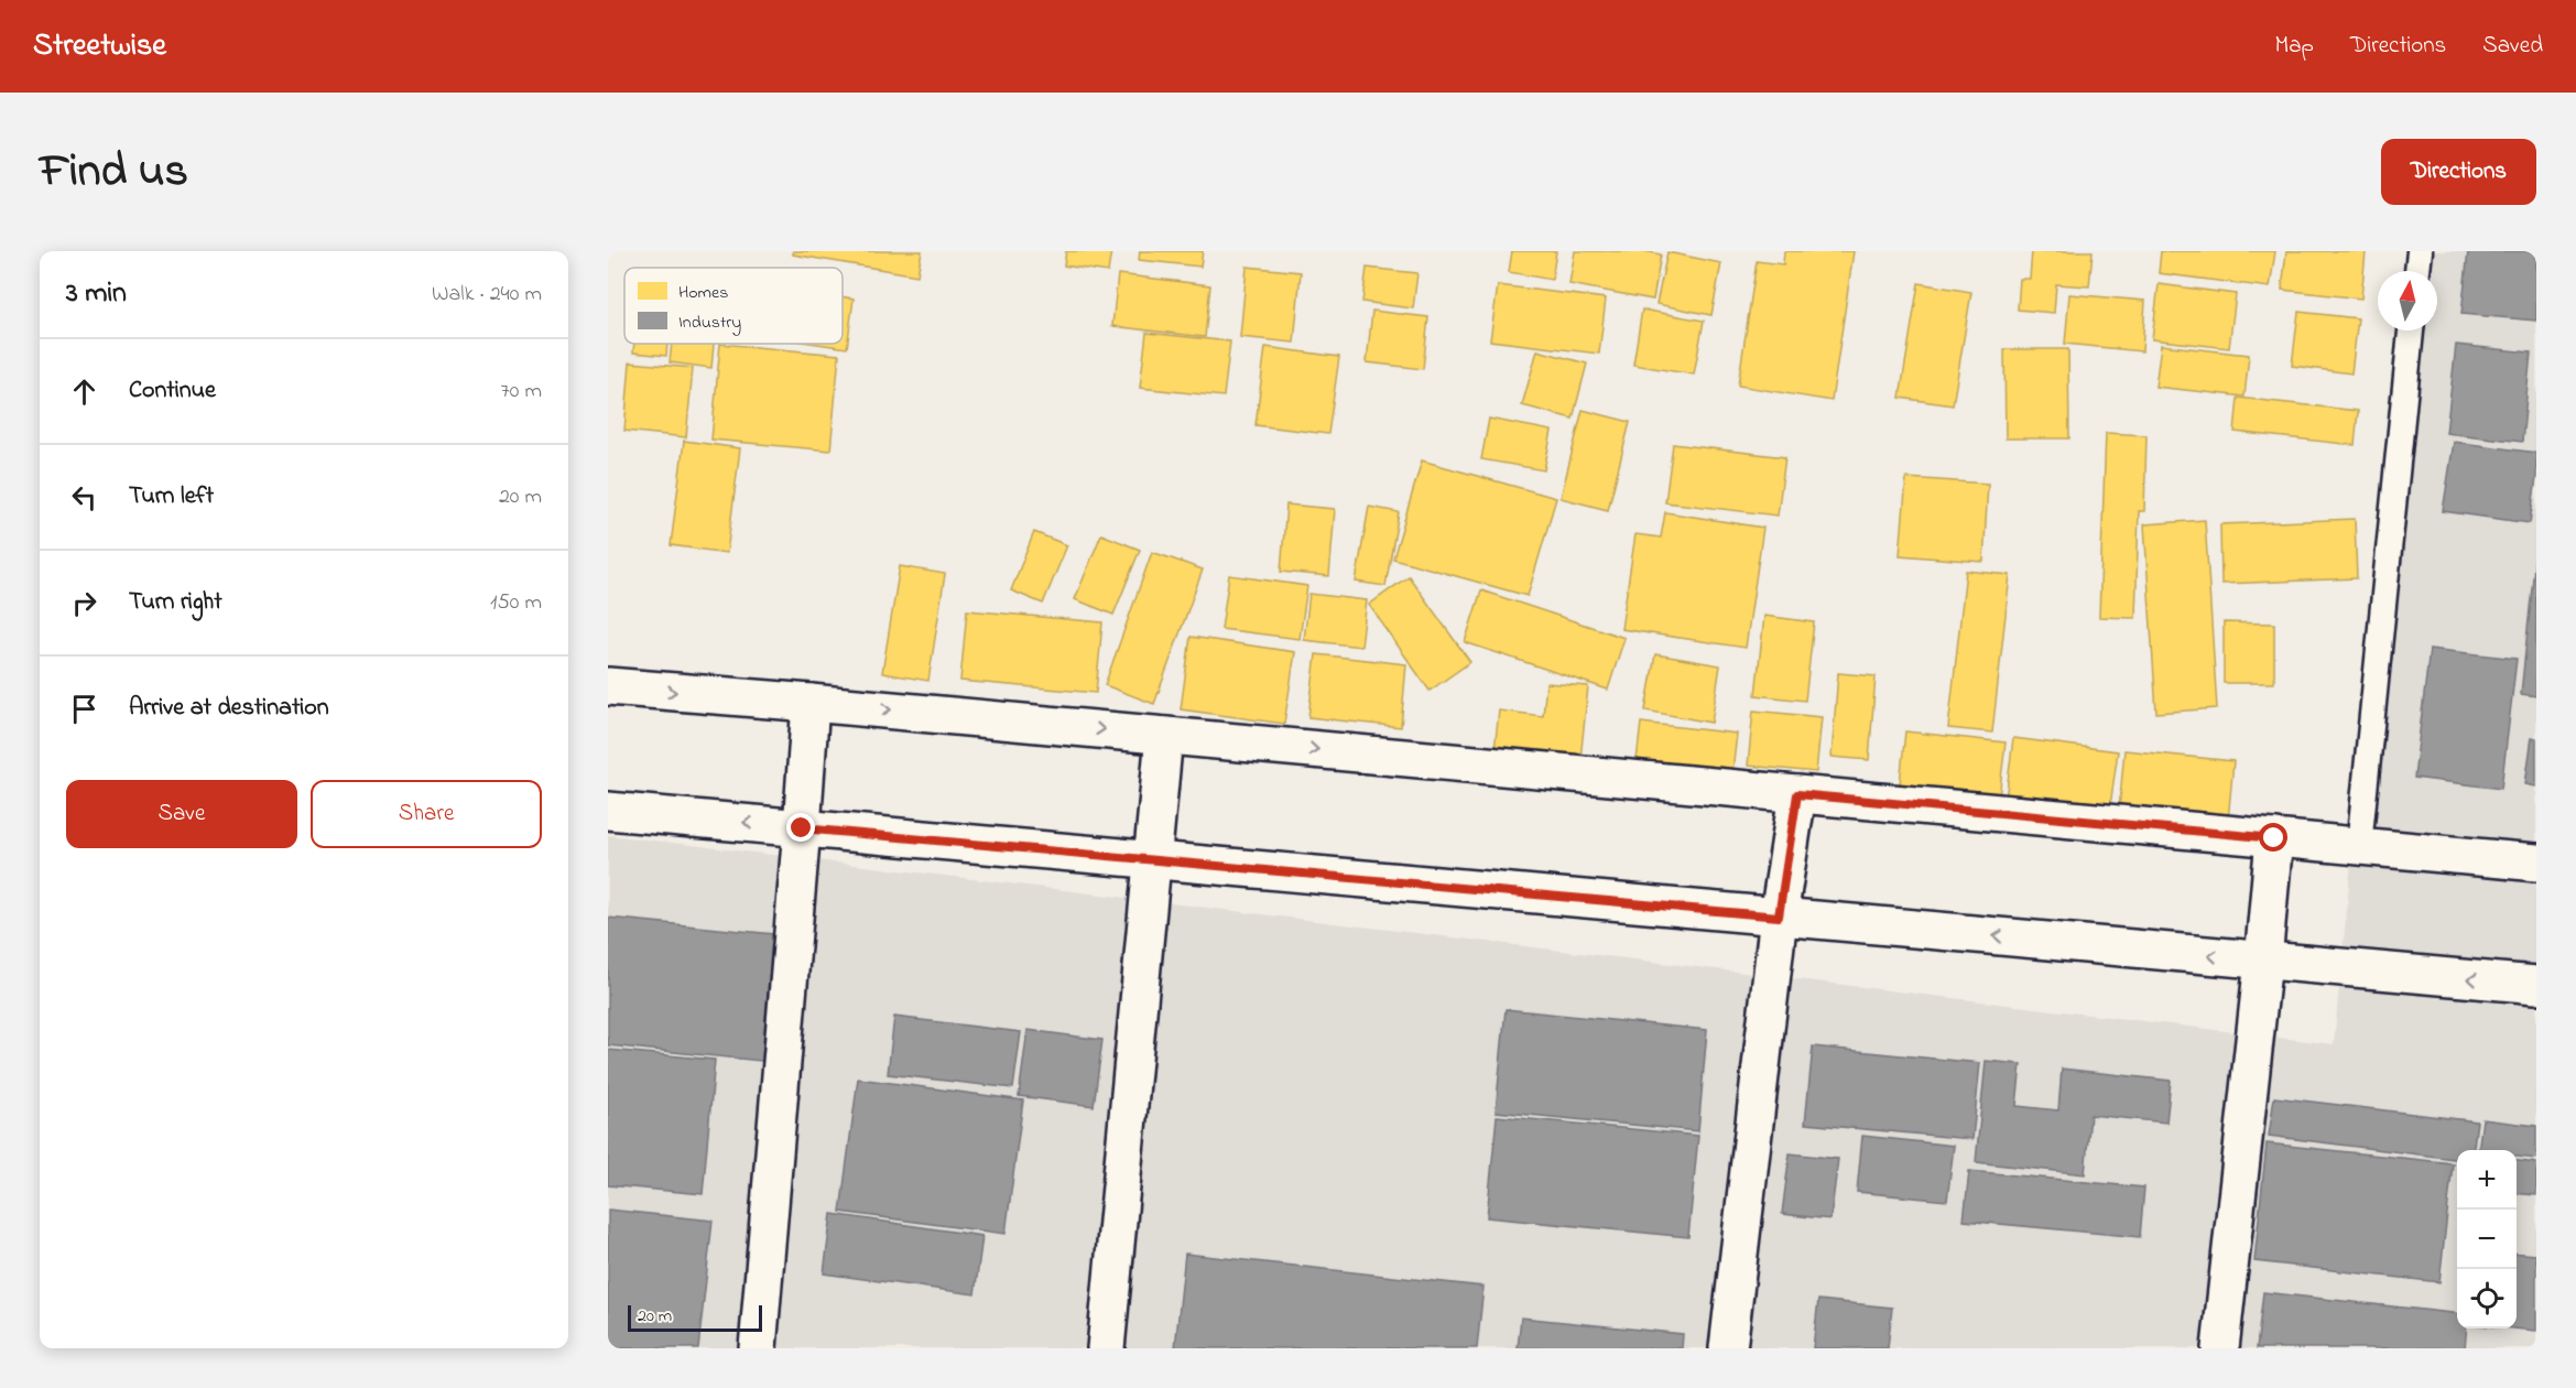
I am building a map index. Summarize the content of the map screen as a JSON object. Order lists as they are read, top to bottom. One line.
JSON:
{"legend":["Homes","Industry"],"scale_bar":"20 m","north":"top","page":{"header":"Streetwise","nav":["Map","Directions","Saved"],"title":"Find us","buttons":["Directions",["Save","Share"]],"heading":["3 min","Walk · 240 m"],"list":[["Continue","70 m"],["Turn left","20 m"],["Turn right","150 m"],"Arrive at destination"],"map_buttons":["+","−"],"scale":"20 m"}}
